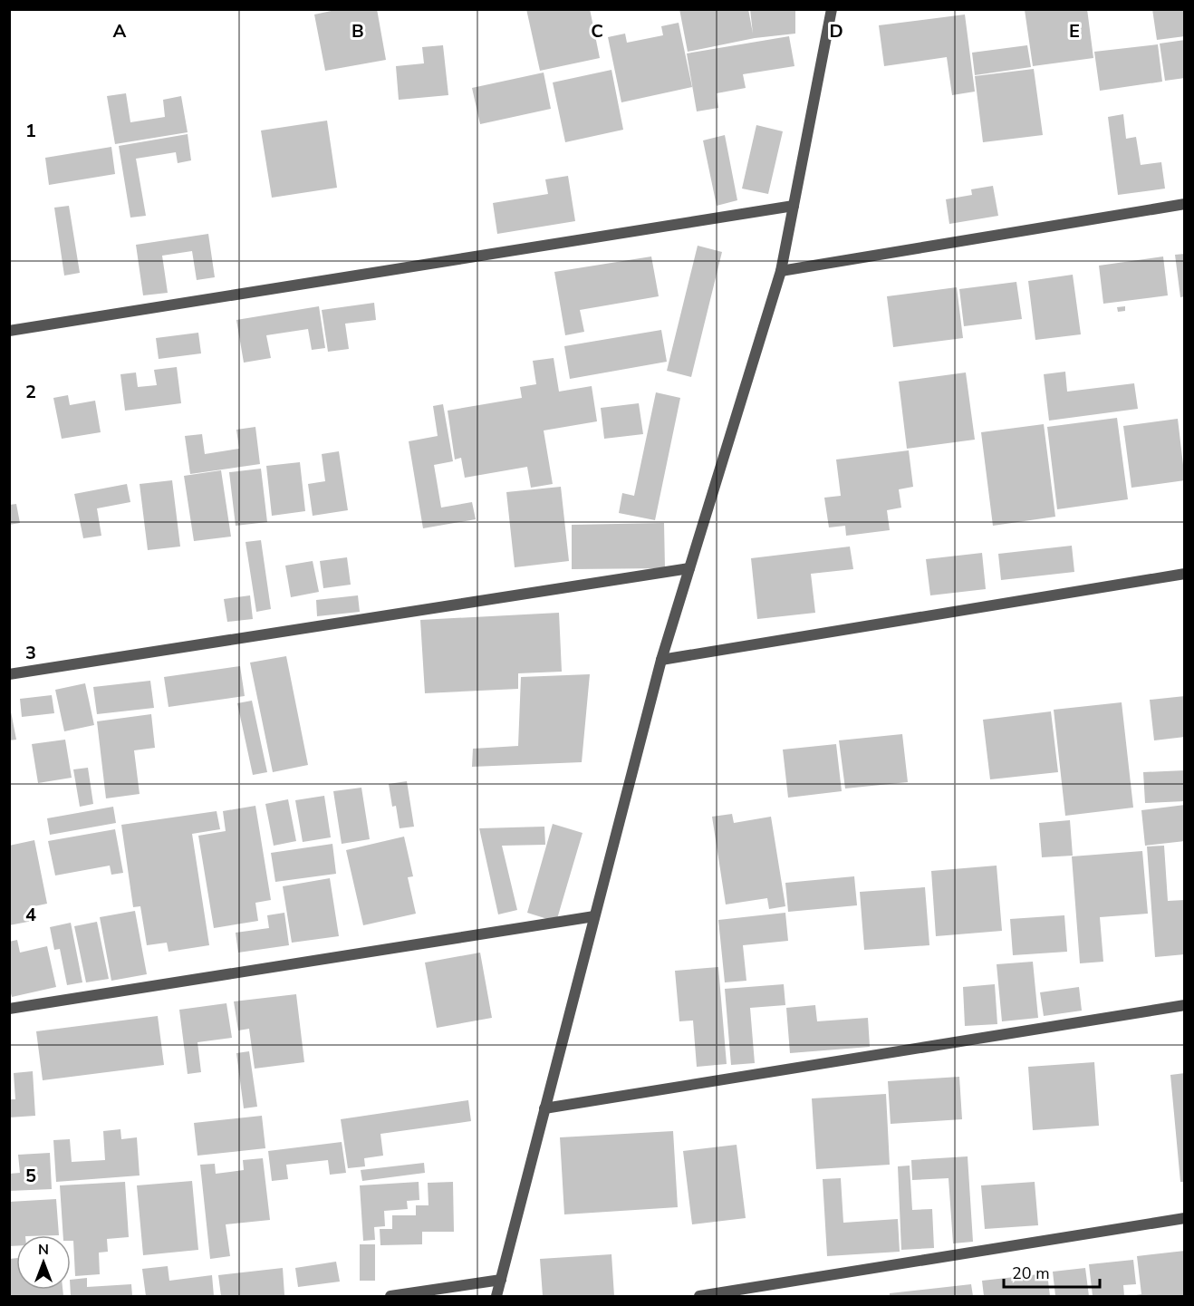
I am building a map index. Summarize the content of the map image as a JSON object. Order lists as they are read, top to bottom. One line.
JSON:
{"scale_bar":"20 m","north":"top","grid":{"columns":["A","B","C","D","E"],"rows":["1","2","3","4","5"]}}
